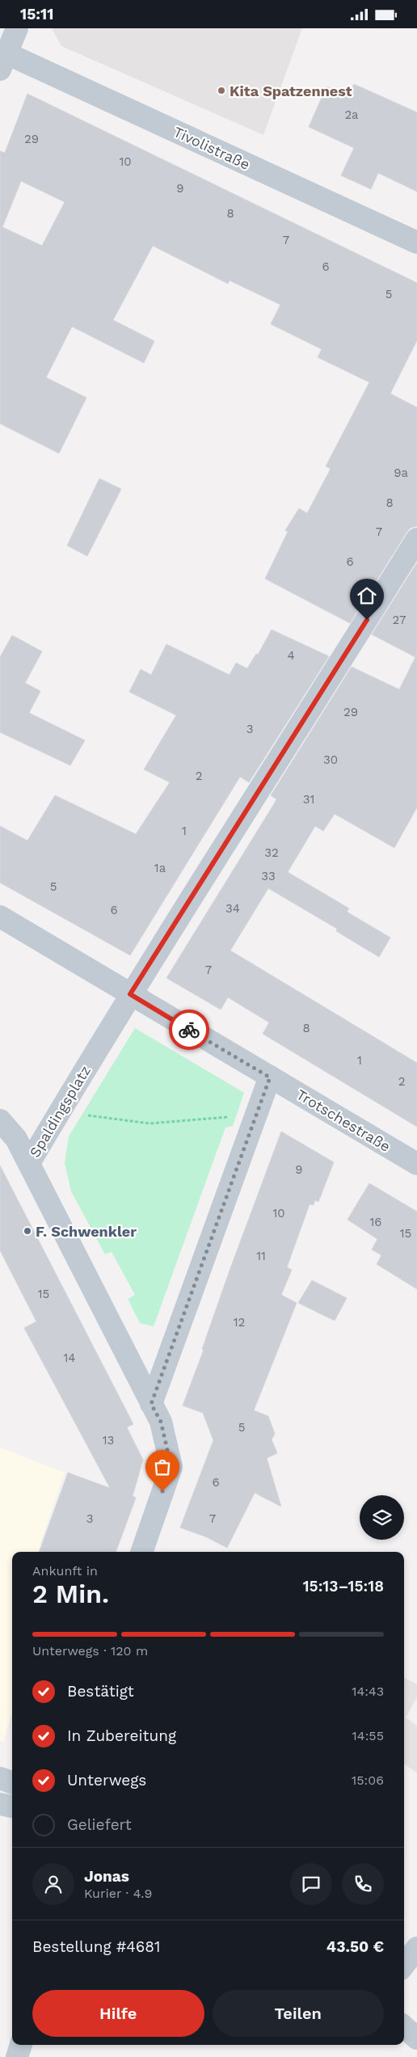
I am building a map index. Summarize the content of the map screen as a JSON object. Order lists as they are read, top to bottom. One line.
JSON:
{"streets":{"street":["Tivolistraße","Spaldingsplatz","Trotschestraße"]},"places":["Kita Spatzennest","F. Schwenkler"],"house_numbers":["2a","29","10","9","8","7","6","5","9a","8","7","6","27","4","29","3","30","2","31","1","32","1a","33","5","34","6","7","8","1","2","9","10","16","15","11","15","12","14","5","13","6","3","7"],"page":{"status":"15:11","heading":["2 Min.","Ankunft in","15:13–15:18"],"panel":["Jonas","Kurier · 4.9","Bestellung #4681","43.50 €"],"bar":"Unterwegs · 120 m","list":[["Bestätigt","14:43"],["In Zubereitung","14:55"],["Unterwegs","15:06"],"Geliefert"],"buttons":["Hilfe","Teilen"]}}
